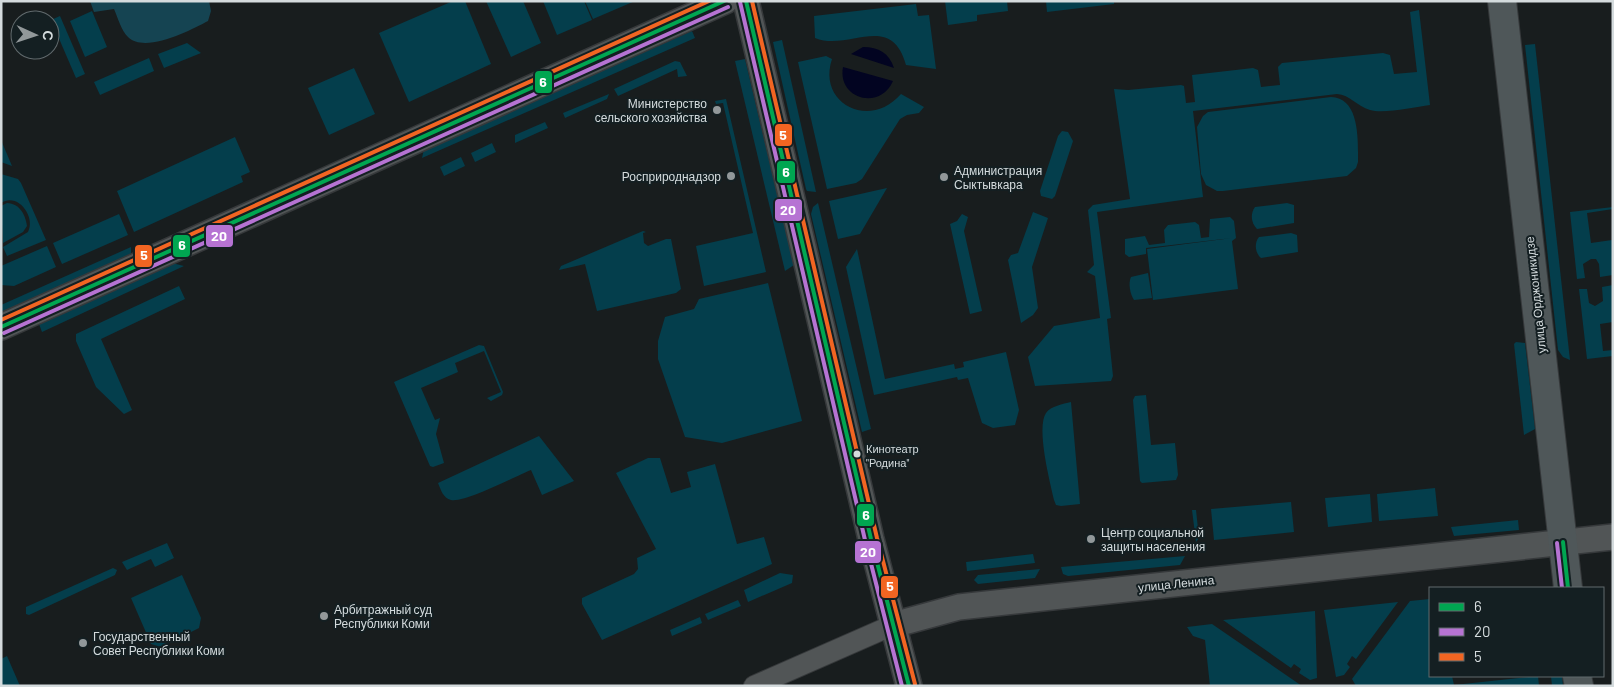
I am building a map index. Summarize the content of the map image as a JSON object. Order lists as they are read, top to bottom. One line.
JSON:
{"streets":{"main road":["улица Орджоникидзе"],"street":["улица Ленина"]},"crossings":[["улица Орджоникидзе","улица Ленина"]],"places":["Министерство сельского хозяйства","Росприроднадзор","Администрация Сыктывкара","Кинотеатр \"Родина\"","Центр социальной защиты населения","Арбитражный суд Республики Коми","Государственный Совет Республики Коми"],"lines":["transit line 6","transit line 5","transit line 20"],"legend":["6","20","5"],"north":"right"}
